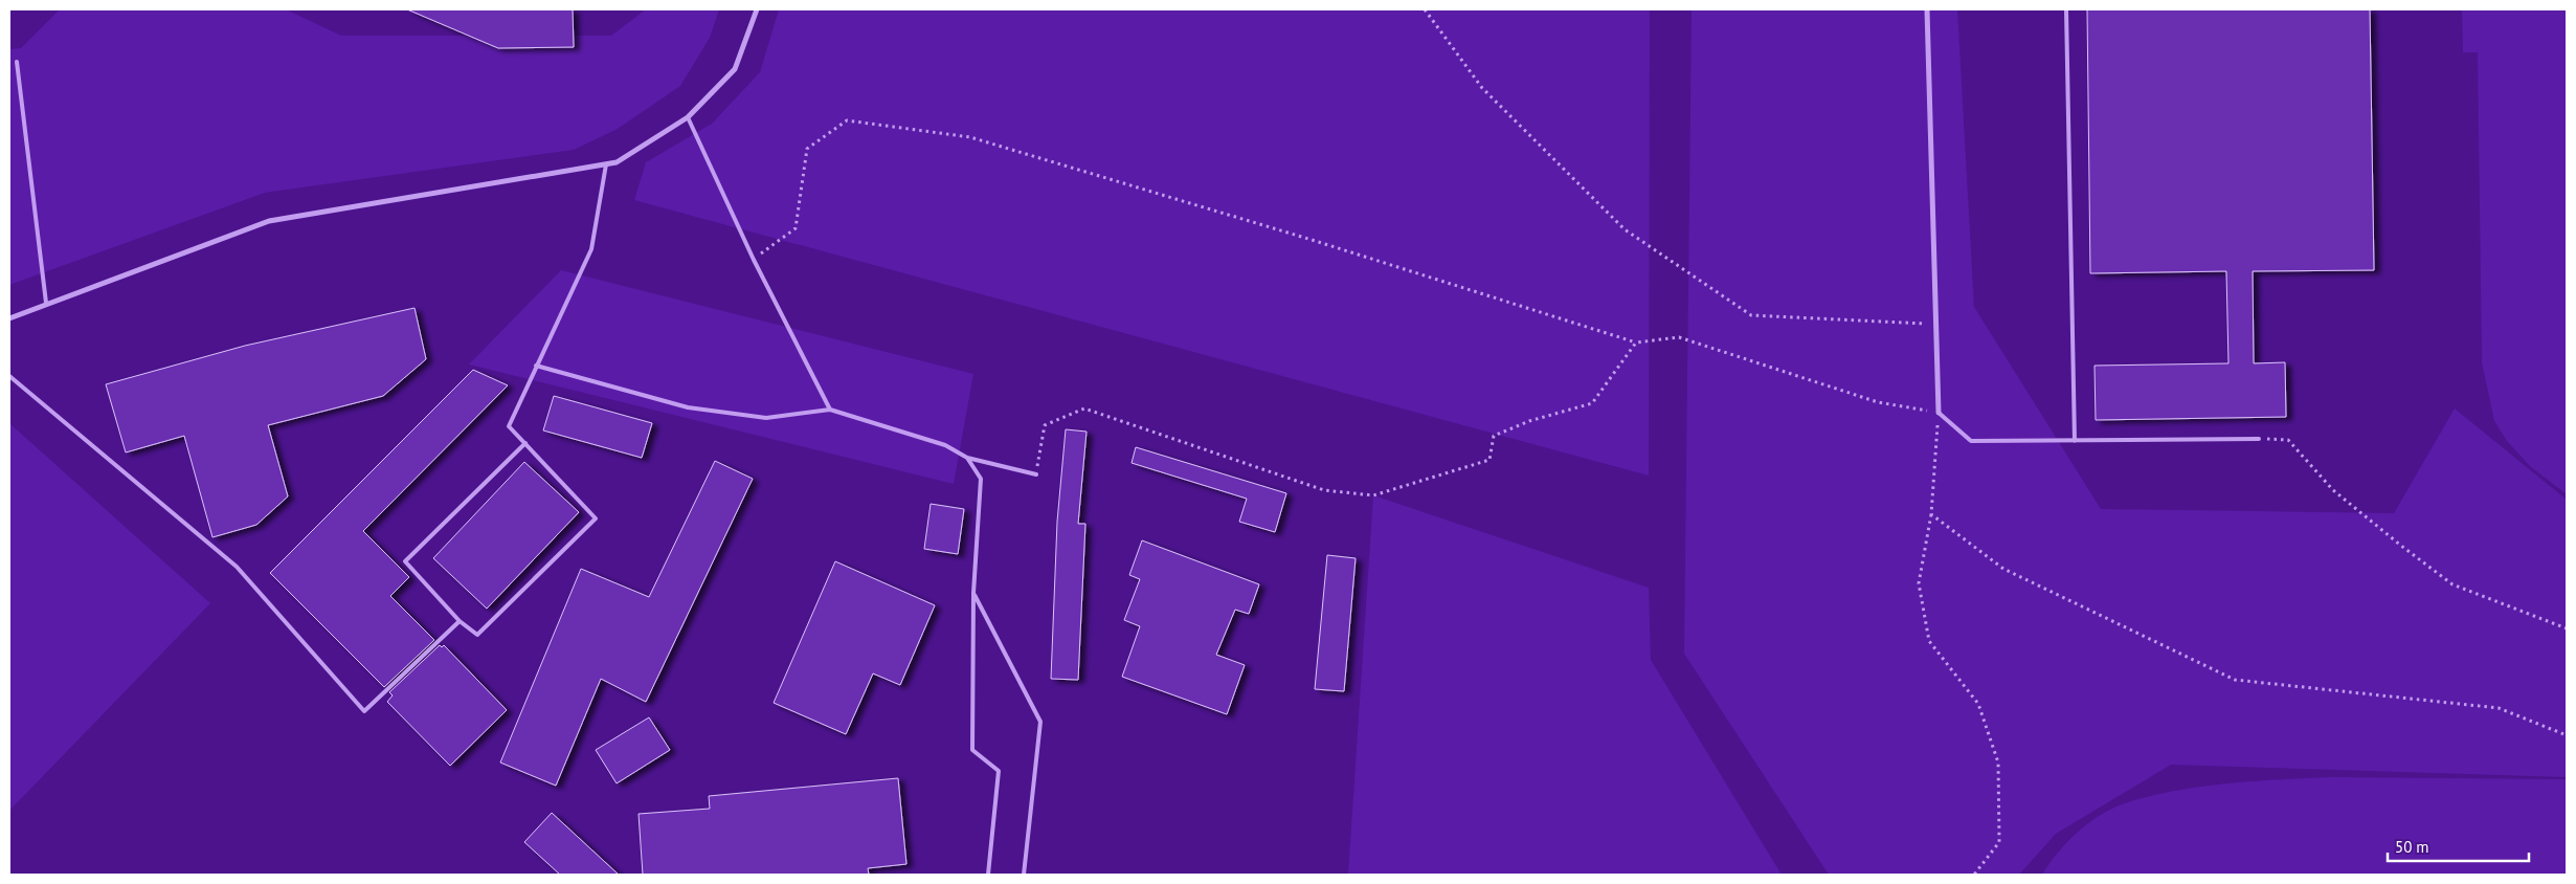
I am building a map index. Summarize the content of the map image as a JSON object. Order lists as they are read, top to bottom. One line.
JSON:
{"scale_bar":"50 m"}
